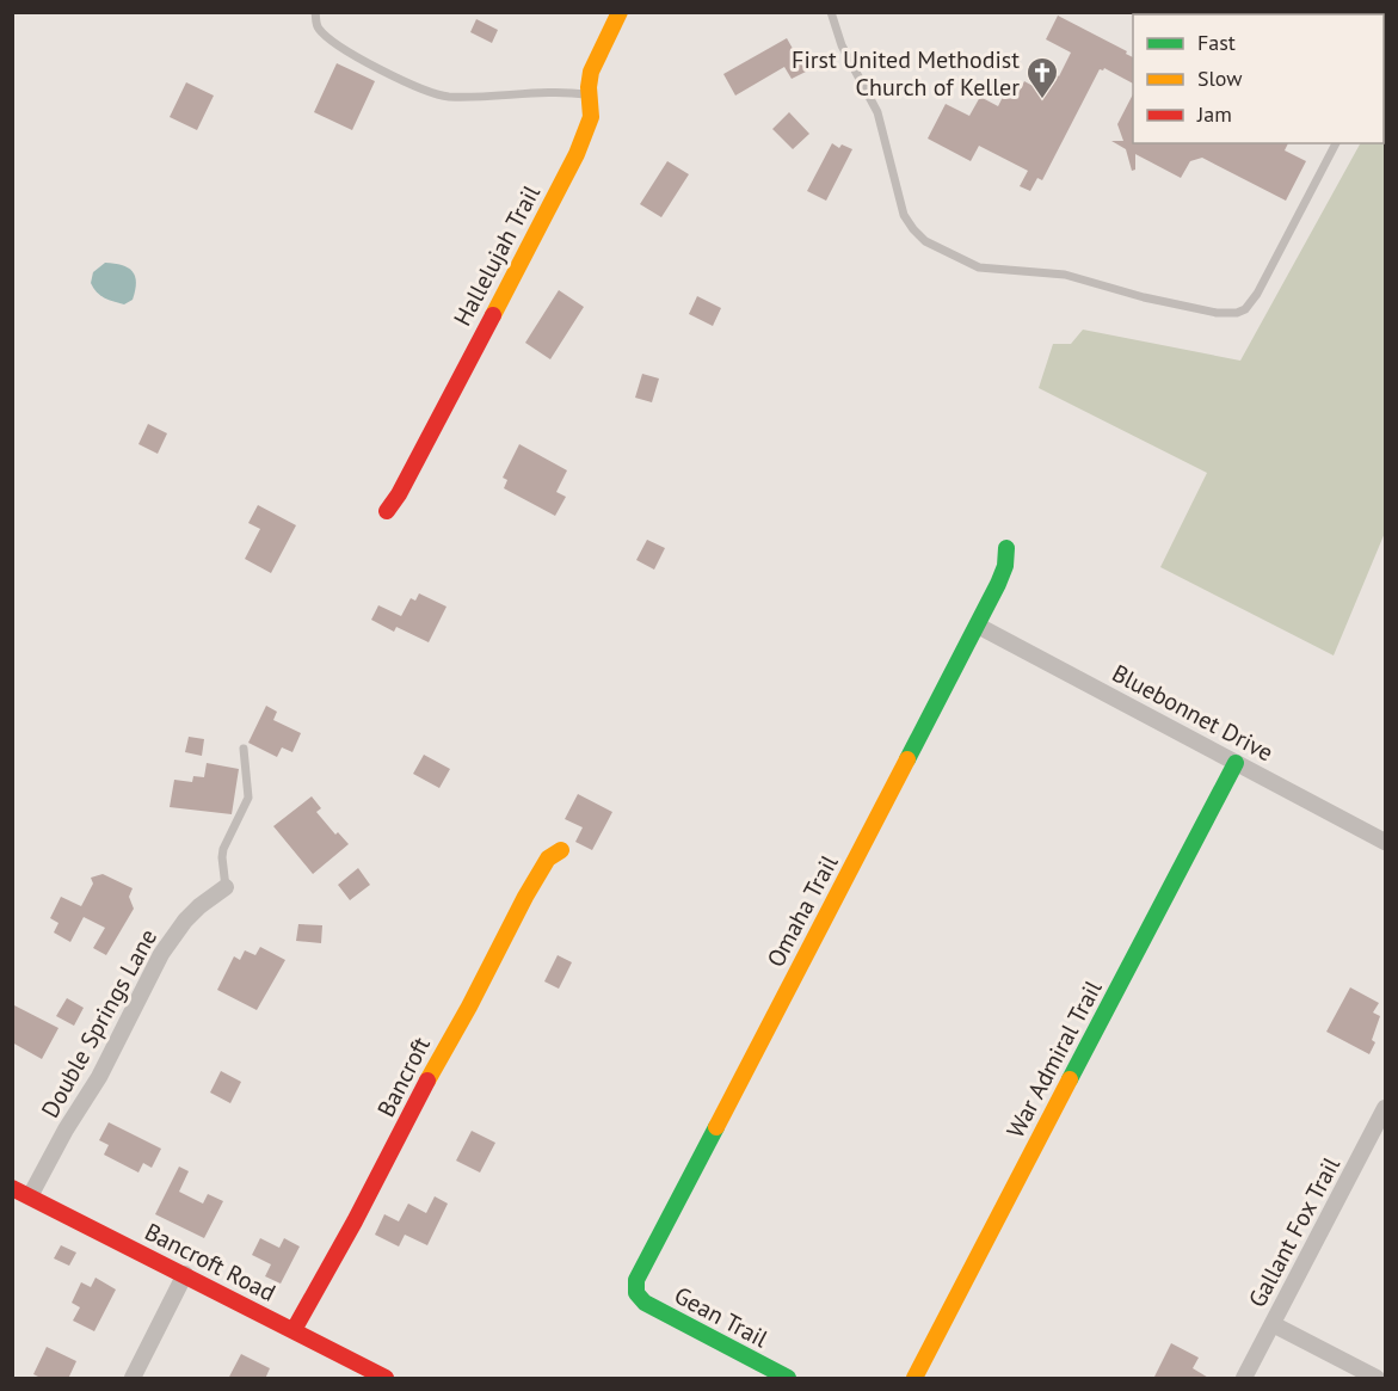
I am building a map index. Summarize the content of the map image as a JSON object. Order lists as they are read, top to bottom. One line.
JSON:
{"streets":{"street":["Hallelujah Trail","Bluebonnet Drive","Omaha Trail","Double Springs Lane","War Admiral Trail","Bancroft","Gallant Fox Trail","Bancroft Road","Gean Trail"]},"crossings":[["Bluebonnet Drive","Omaha Trail"],["Bluebonnet Drive","War Admiral Trail"],["Omaha Trail","Gean Trail"],["Double Springs Lane","Bancroft Road"],["Bancroft","Bancroft Road"]],"places":{"church":["First United Methodist Church of Keller"]},"legend":["Fast","Slow","Jam"]}
